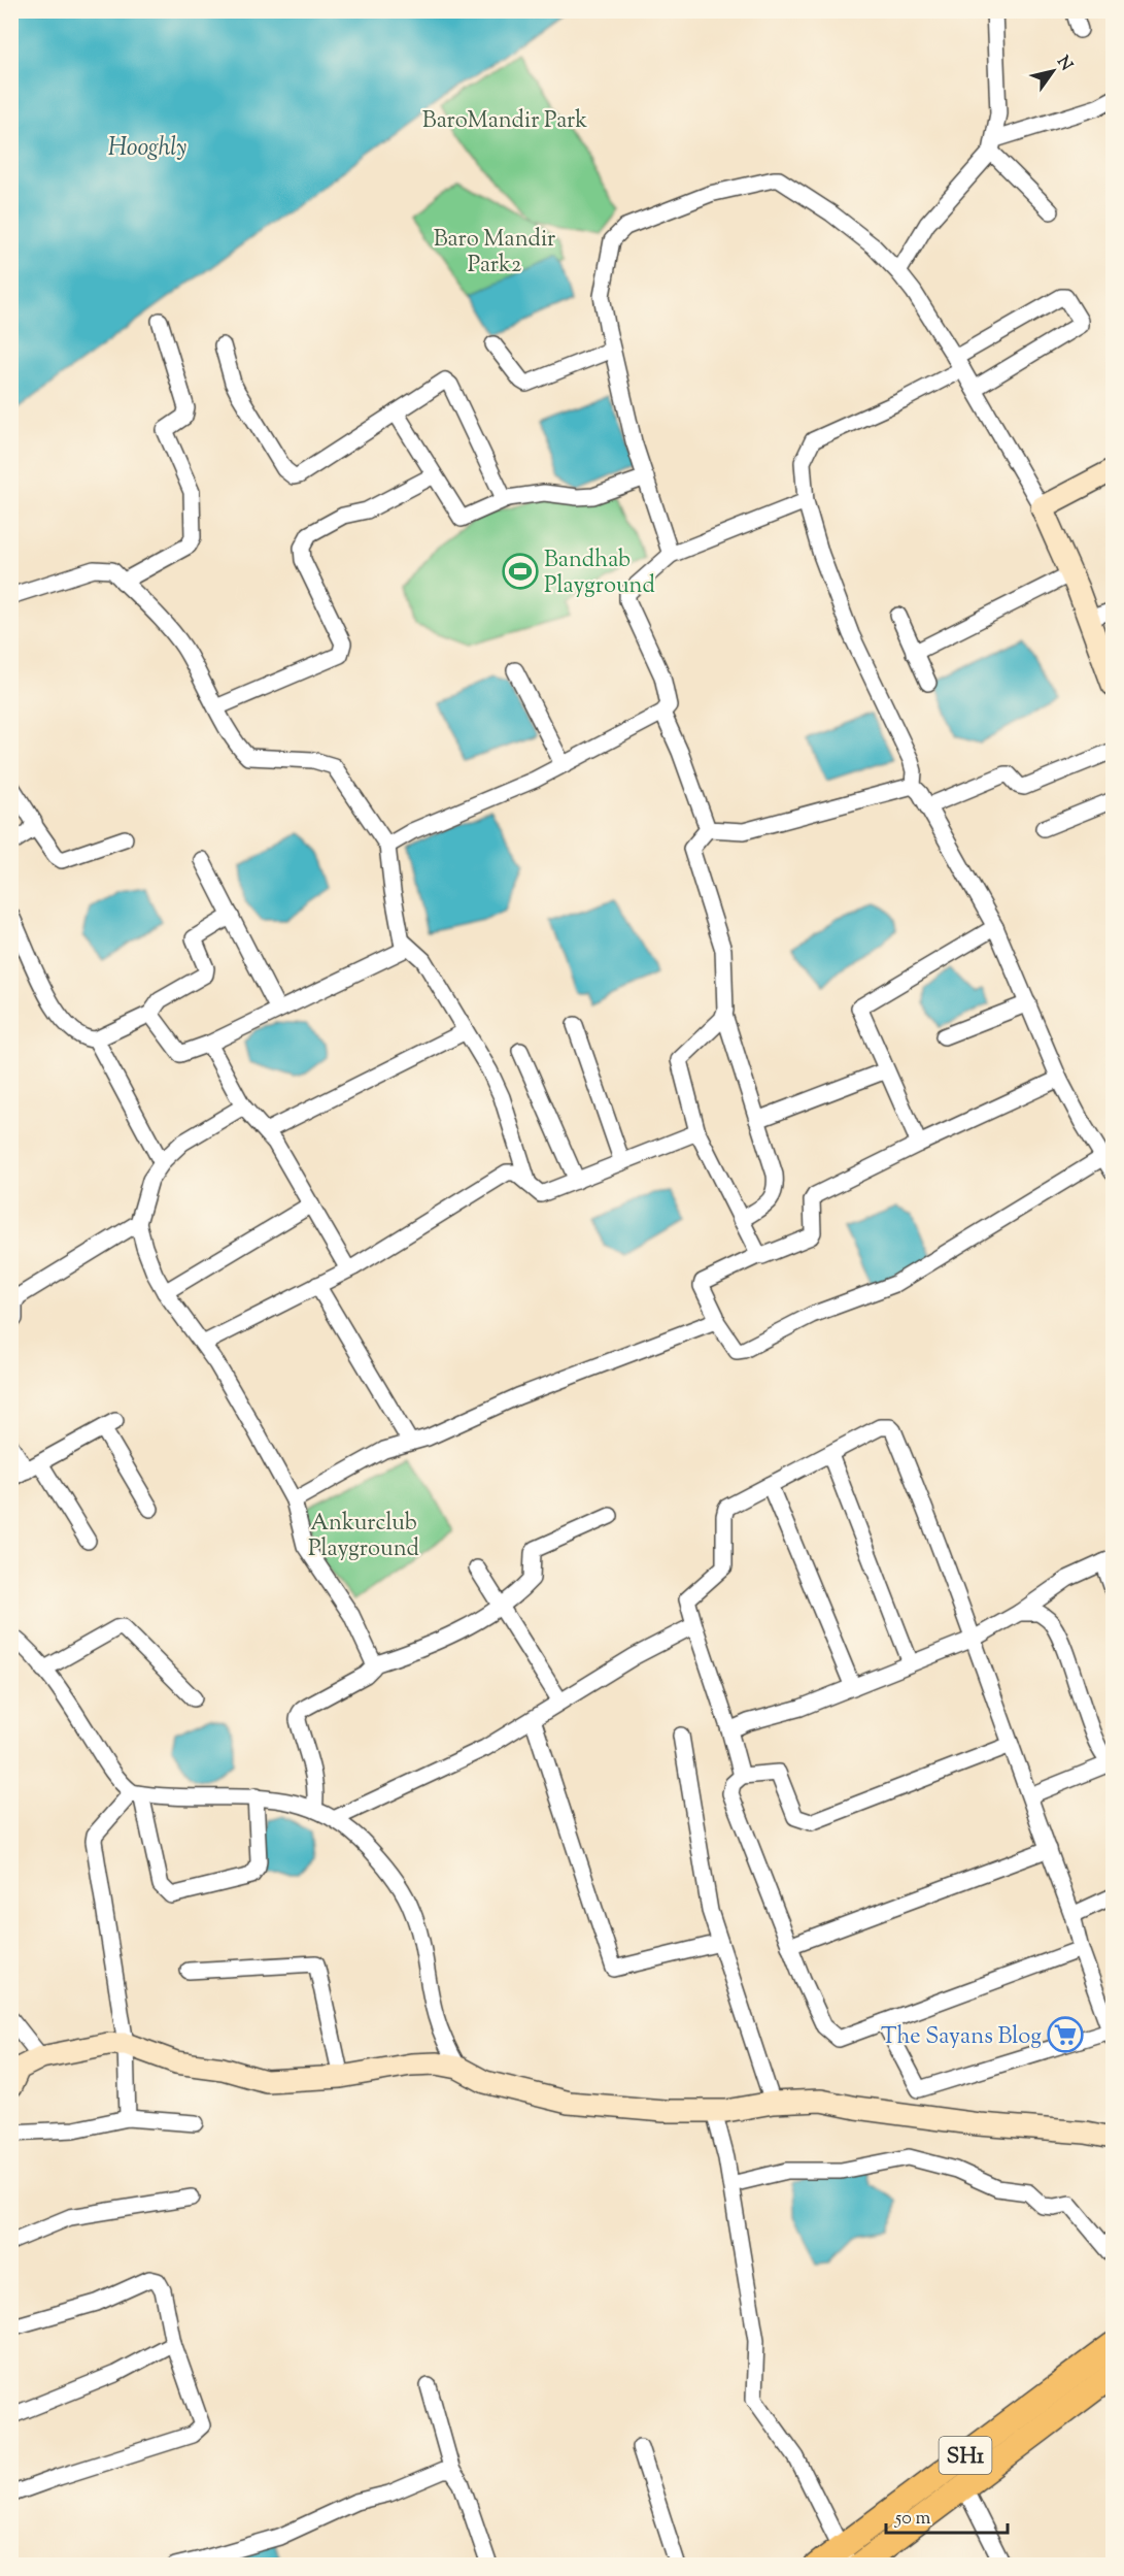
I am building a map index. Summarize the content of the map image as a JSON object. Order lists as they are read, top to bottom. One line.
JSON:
{"streets":{"main road":["SH1"]},"water":["Hooghly"],"parks":["BaroMandir Park","Baro Mandir Park2","Ankurclub Playground"],"places":{"sports":["Bandhab Playground"],"supermarket":["The Sayans Blog"]},"scale_bar":"50 m","north":"top right"}
